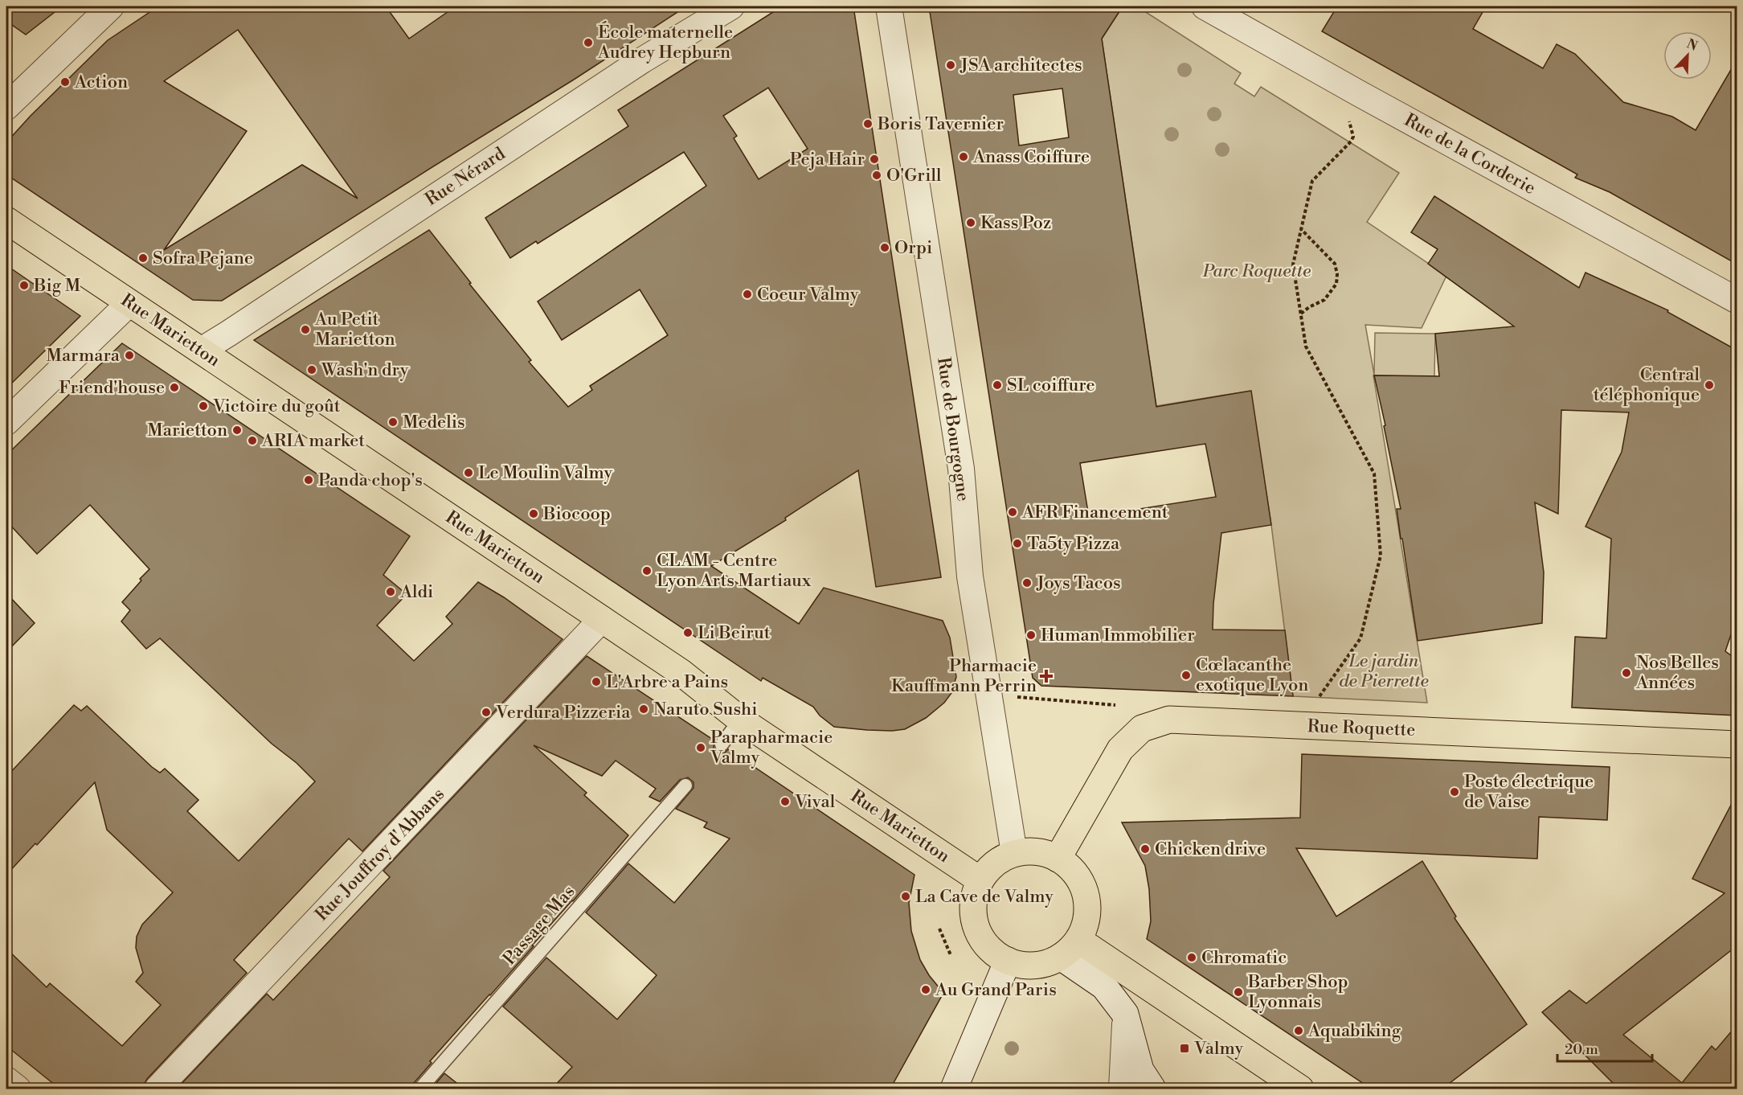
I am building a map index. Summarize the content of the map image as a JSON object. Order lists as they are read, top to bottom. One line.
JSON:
{"streets":{"main road":["Rue Marietton","Rue Roquette"],"street":["Rue de la Corderie","Rue Nérard","Rue de Bourgogne","Rue Jouffroy d'Abbans"],"lane":["Passage Mas"]},"crossings":[["Rue Nérard","Rue Marietton"],["Rue Marietton","Rue de Bourgogne"],["Rue Marietton","Rue Roquette"],["Rue Marietton","Rue Jouffroy d'Abbans"],["Rue de Bourgogne","Rue Roquette"]],"parks":["Parc Roquette","Le jardin de Pierrette"],"places":{"other":["École maternelle Audrey Hepburn","JSA architectes","Action","Boris Tavernier","Anass Coiffure","Peja Hair","O'Grill","Kass Poz","Orpi","Sofra Pejane","Big M","Coeur Valmy","Au Petit Marietton","Marmara","Wash'n dry","SL coiffure","Central téléphonique","Friend'house","Victoire du goût","Medelis","Marietton","ARIA market","Le Moulin Valmy","Panda chop's","AFR Financement","Biocoop","Ta5ty Pizza","CLAM - Centre Lyon Arts Martiaux","Joys Tacos","Aldi","Li Beirut","Human Immobilier","Nos Belles Années","Cœlacanthe exotique Lyon","L'Arbre a Pains","Naruto Sushi","Verdura Pizzeria","Parapharmacie Valmy","Poste électrique de Vaise","Vival","Chicken drive","La Cave de Valmy","Chromatic","Au Grand Paris","Barber Shop Lyonnais","Aquabiking"],"health":["Pharmacie Kauffmann Perrin"],"transit":["Valmy"]},"scale_bar":"20 m","north":"top right"}
